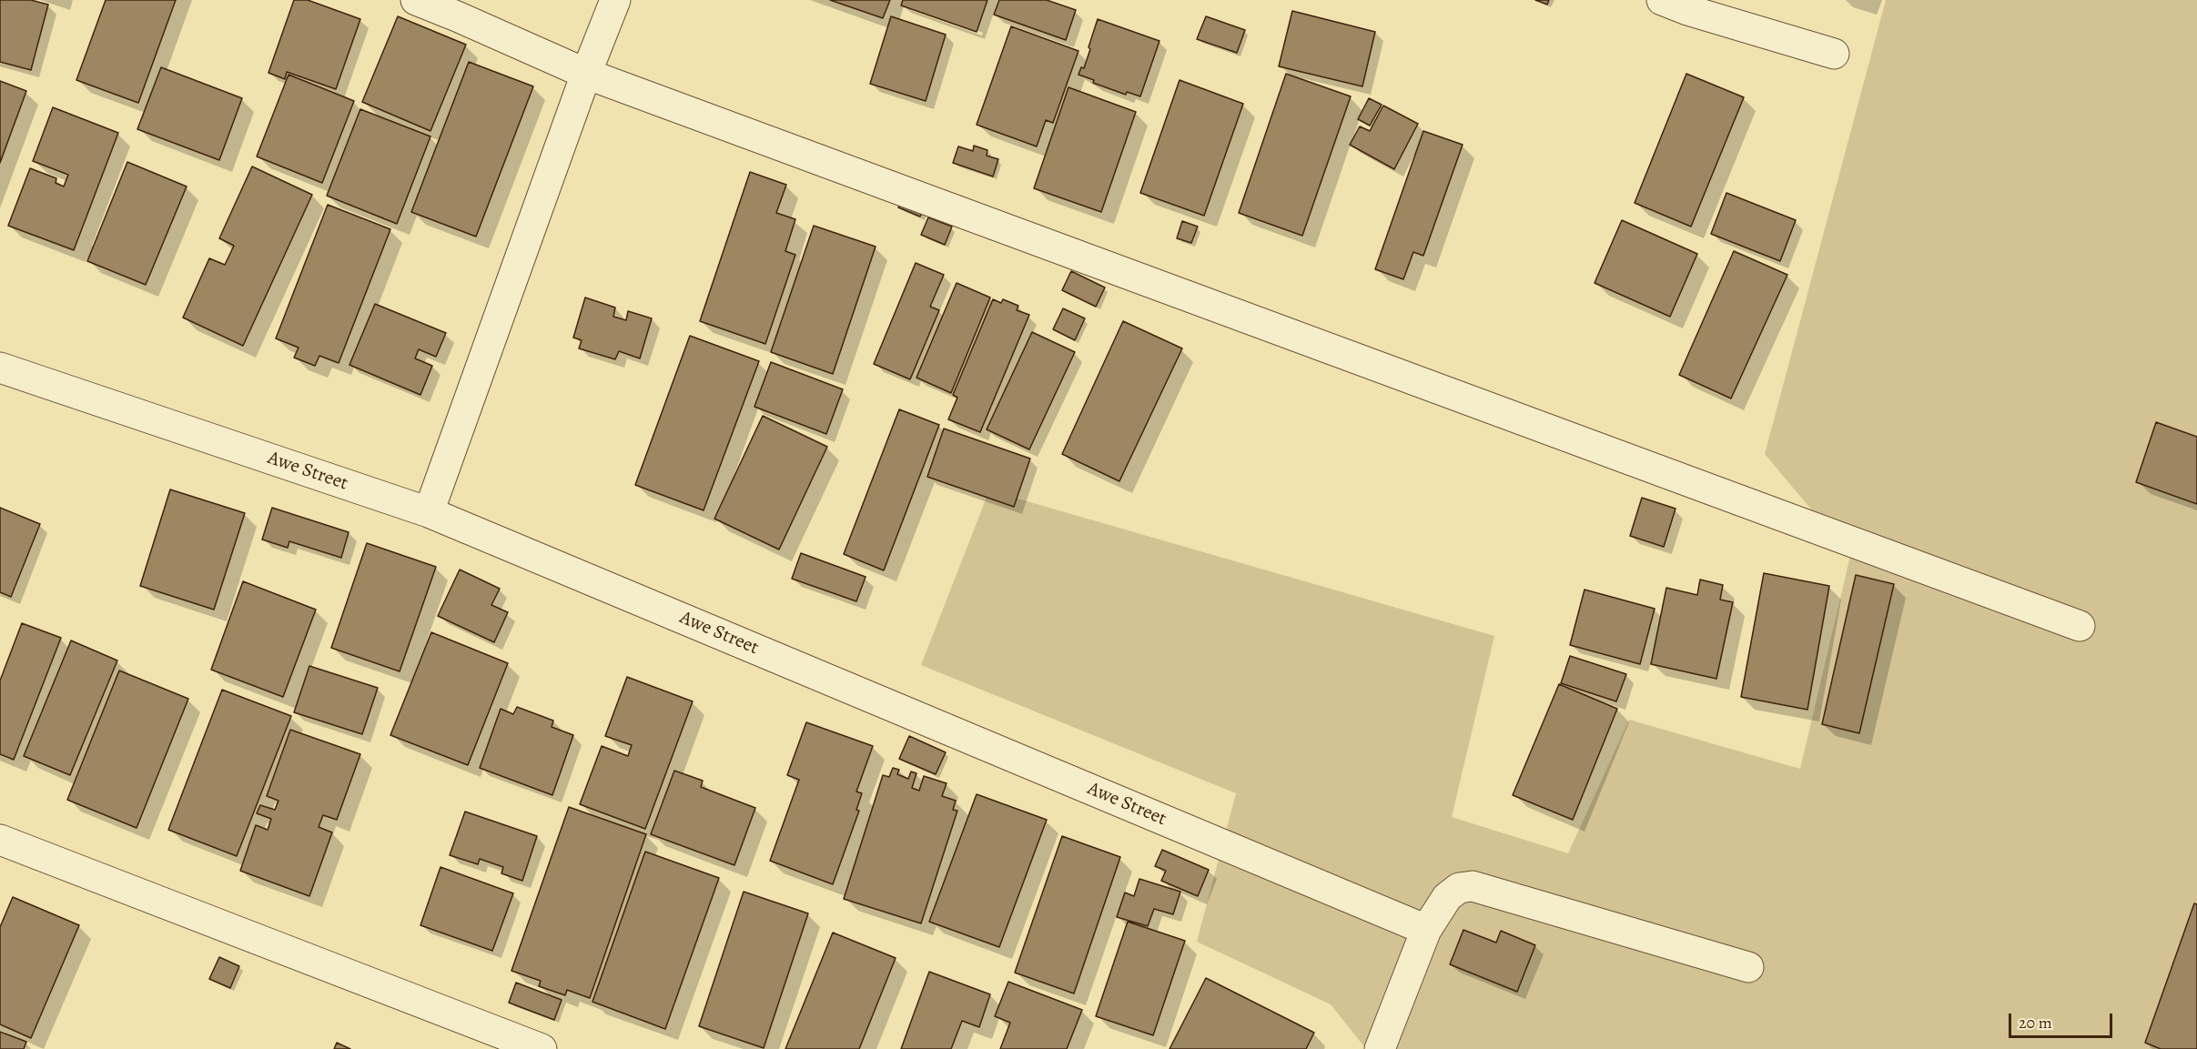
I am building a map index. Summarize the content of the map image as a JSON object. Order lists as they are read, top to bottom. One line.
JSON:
{"streets":{"street":["Awe Street"]},"scale_bar":"20 m"}
